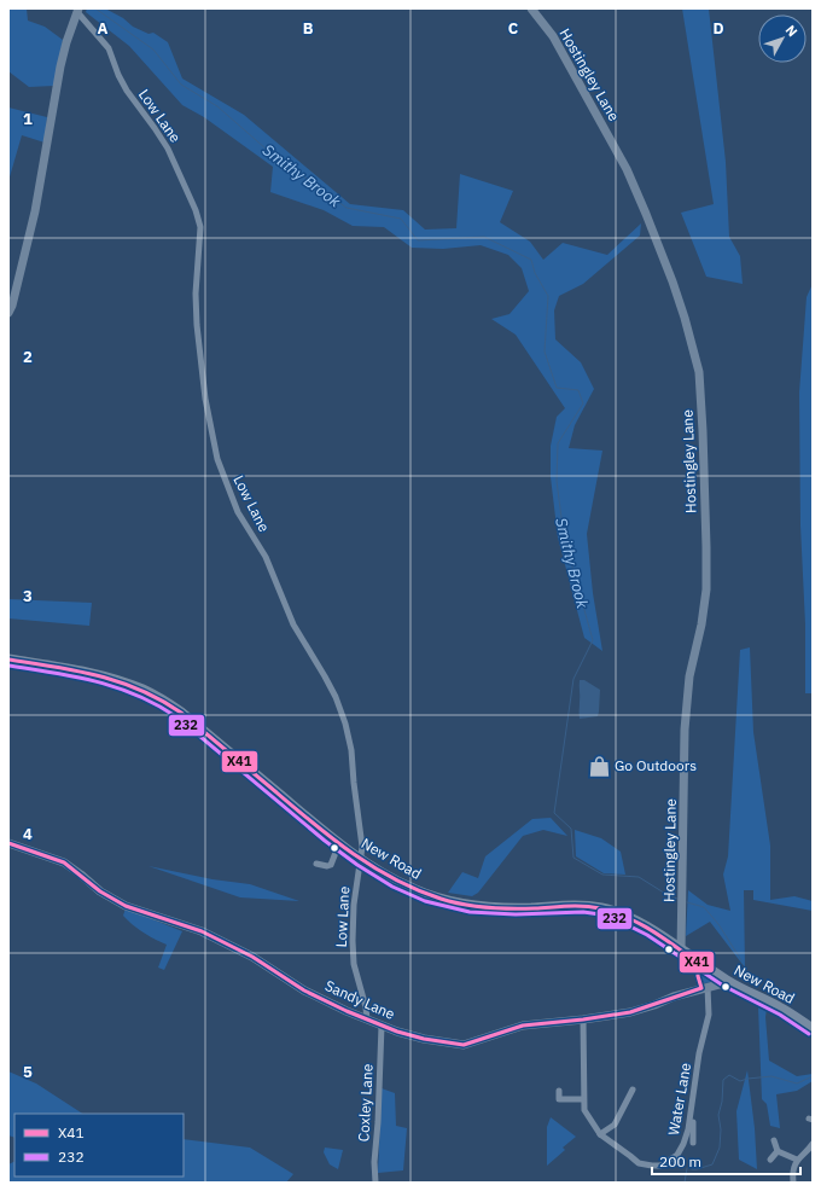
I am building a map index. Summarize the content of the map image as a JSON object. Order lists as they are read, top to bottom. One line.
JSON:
{"streets":{"highway":["New Road"],"street":["Hostingley Lane","Low Lane","Sandy Lane","Water Lane","Coxley Lane"]},"crossings":[["Hostingley Lane","New Road"],["Low Lane","New Road"],["Low Lane","Sandy Lane"],["New Road","Sandy Lane"],["New Road","Water Lane"],["Sandy Lane","Water Lane"],["Sandy Lane","Coxley Lane"]],"water":["Smithy Brook"],"places":{"shop":["Go Outdoors"]},"lines":["transit line X41","transit line 232"],"legend":["X41","232"],"scale_bar":"200 m","north":"top right","grid":{"columns":["A","B","C","D"],"rows":["1","2","3","4","5"]}}
